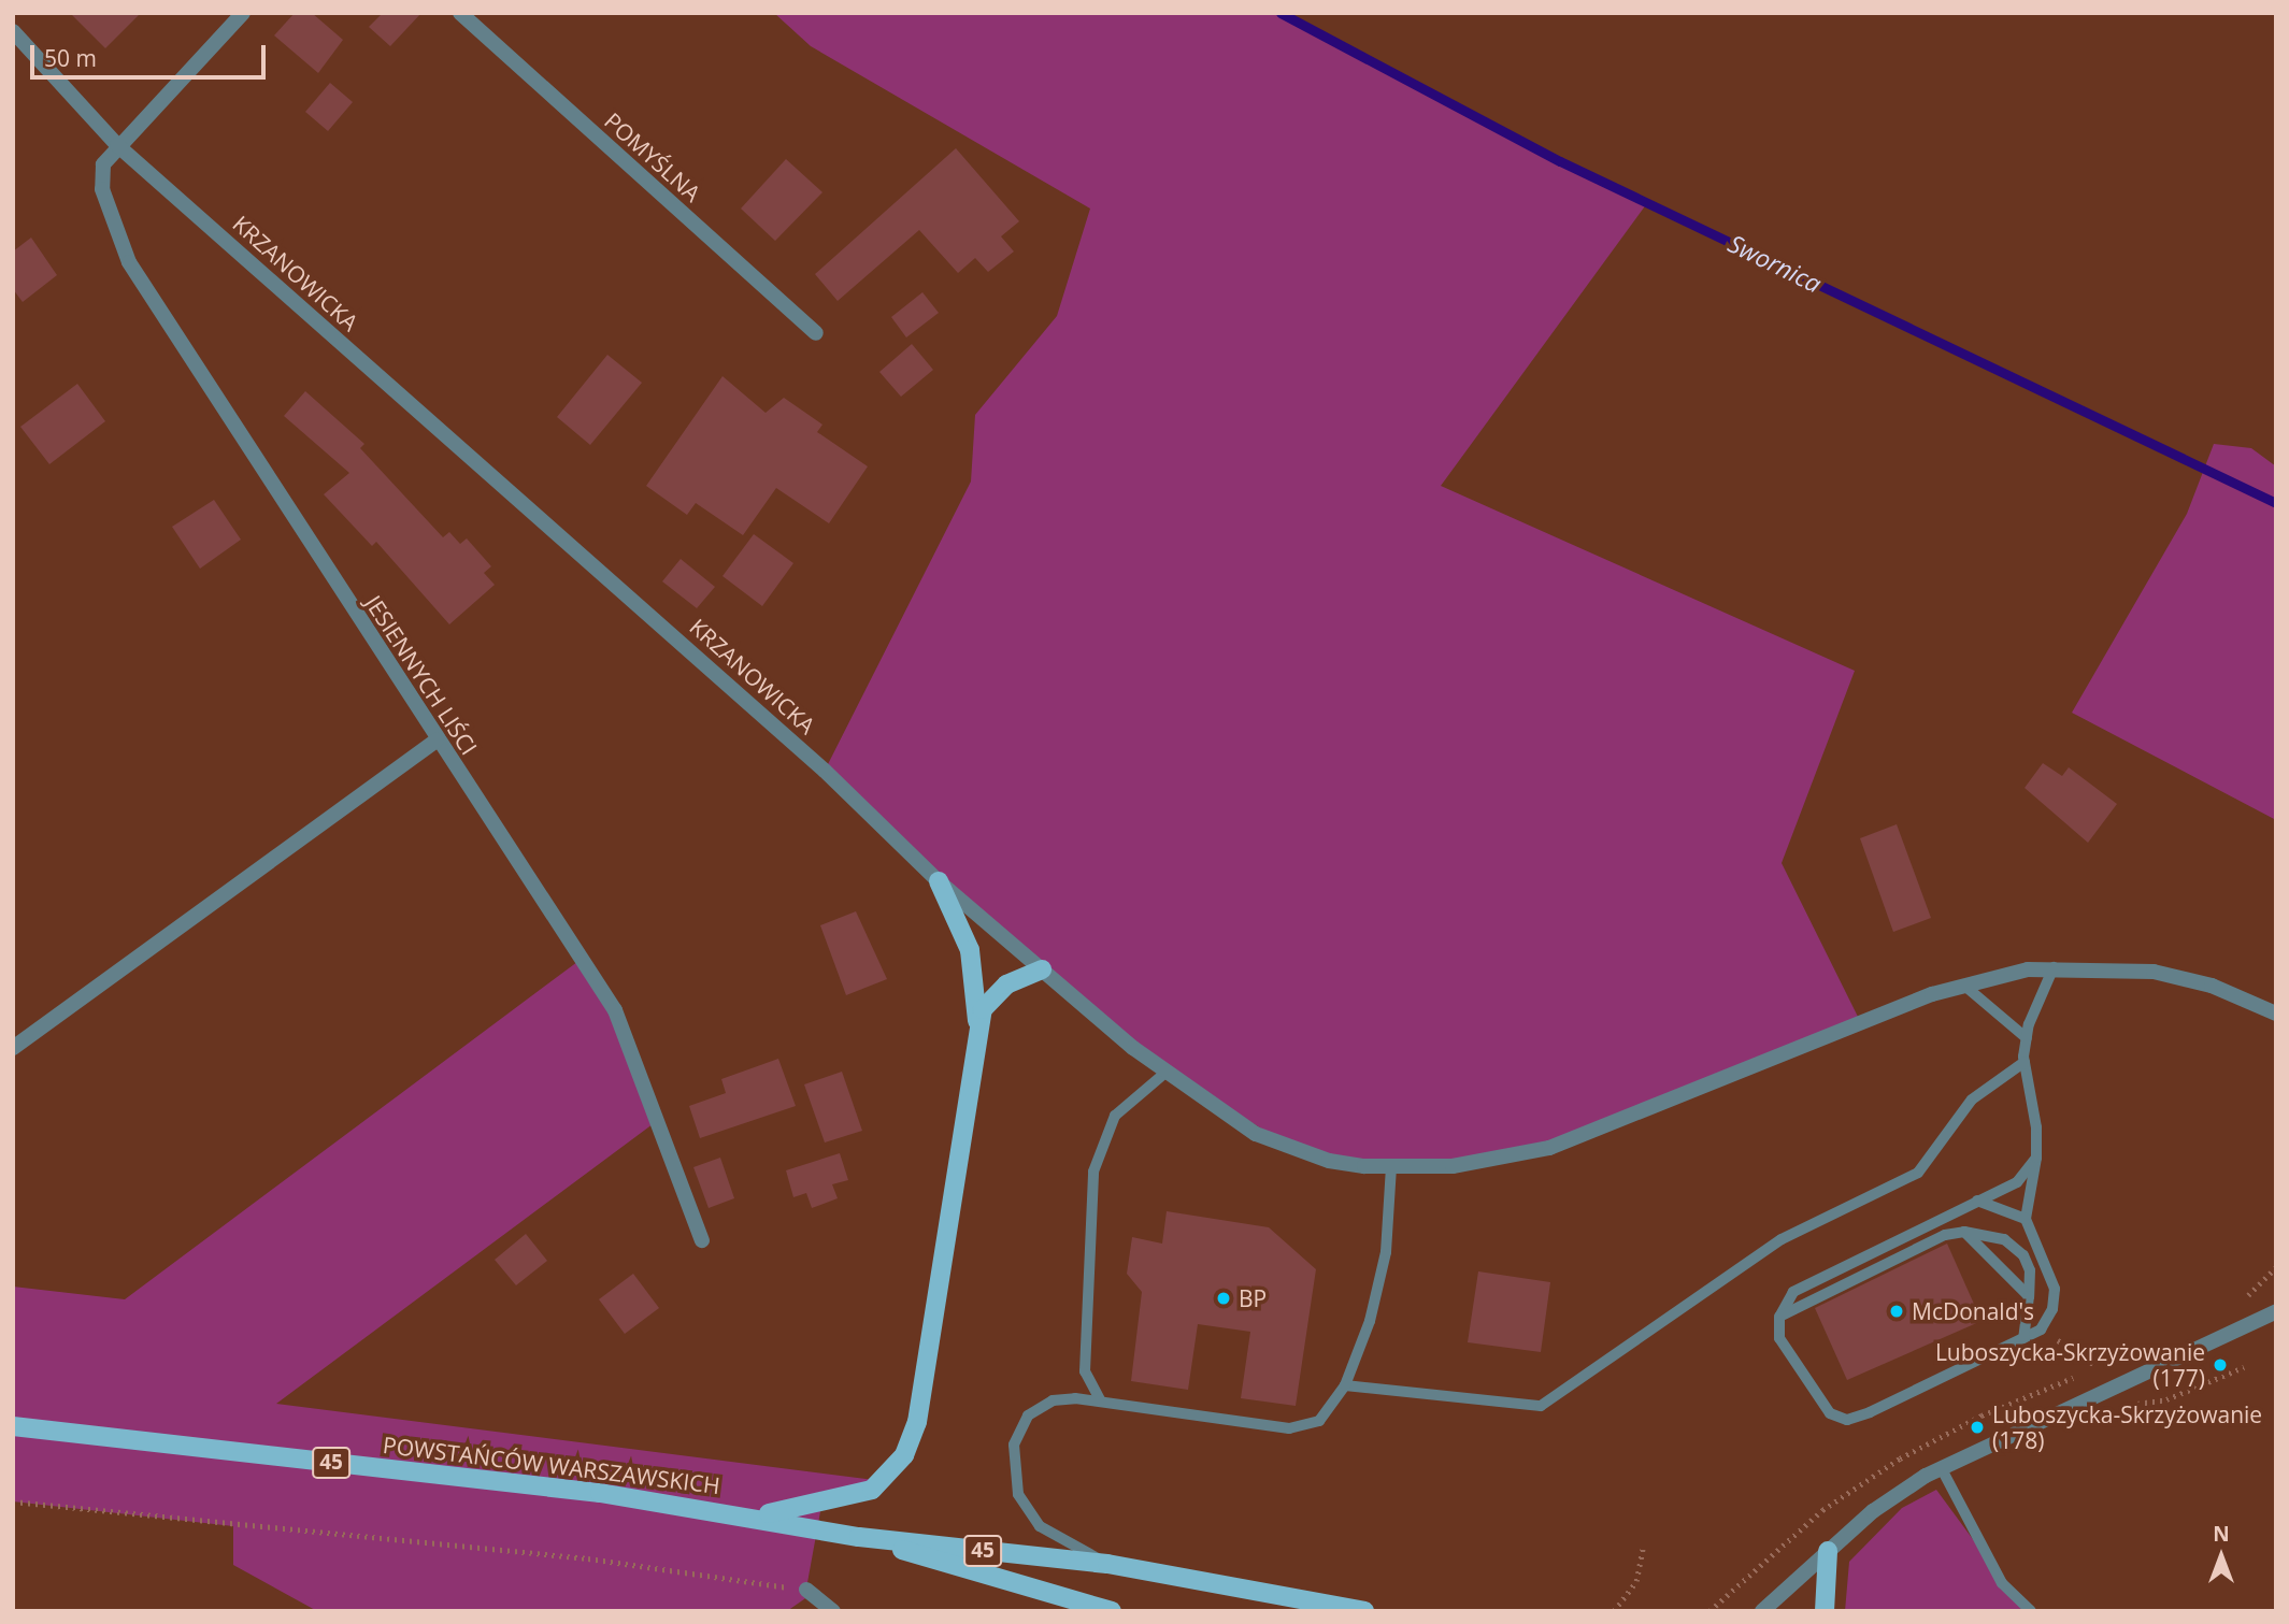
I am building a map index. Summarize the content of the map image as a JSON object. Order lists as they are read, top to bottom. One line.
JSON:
{"streets":{"main road":["45","POWSTAŃCÓW WARSZAWSKICH"],"street":["POMYŚLNA","KRZANOWICKA","JESIENNYCH LIŚCI"]},"crossings":[["KRZANOWICKA","JESIENNYCH LIŚCI"]],"water":["Swornica"],"places":["BP","McDonald's","Luboszycka-Skrzyżowanie (177)","Luboszycka-Skrzyżowanie (178)"],"scale_bar":"50 m","north":"top"}
